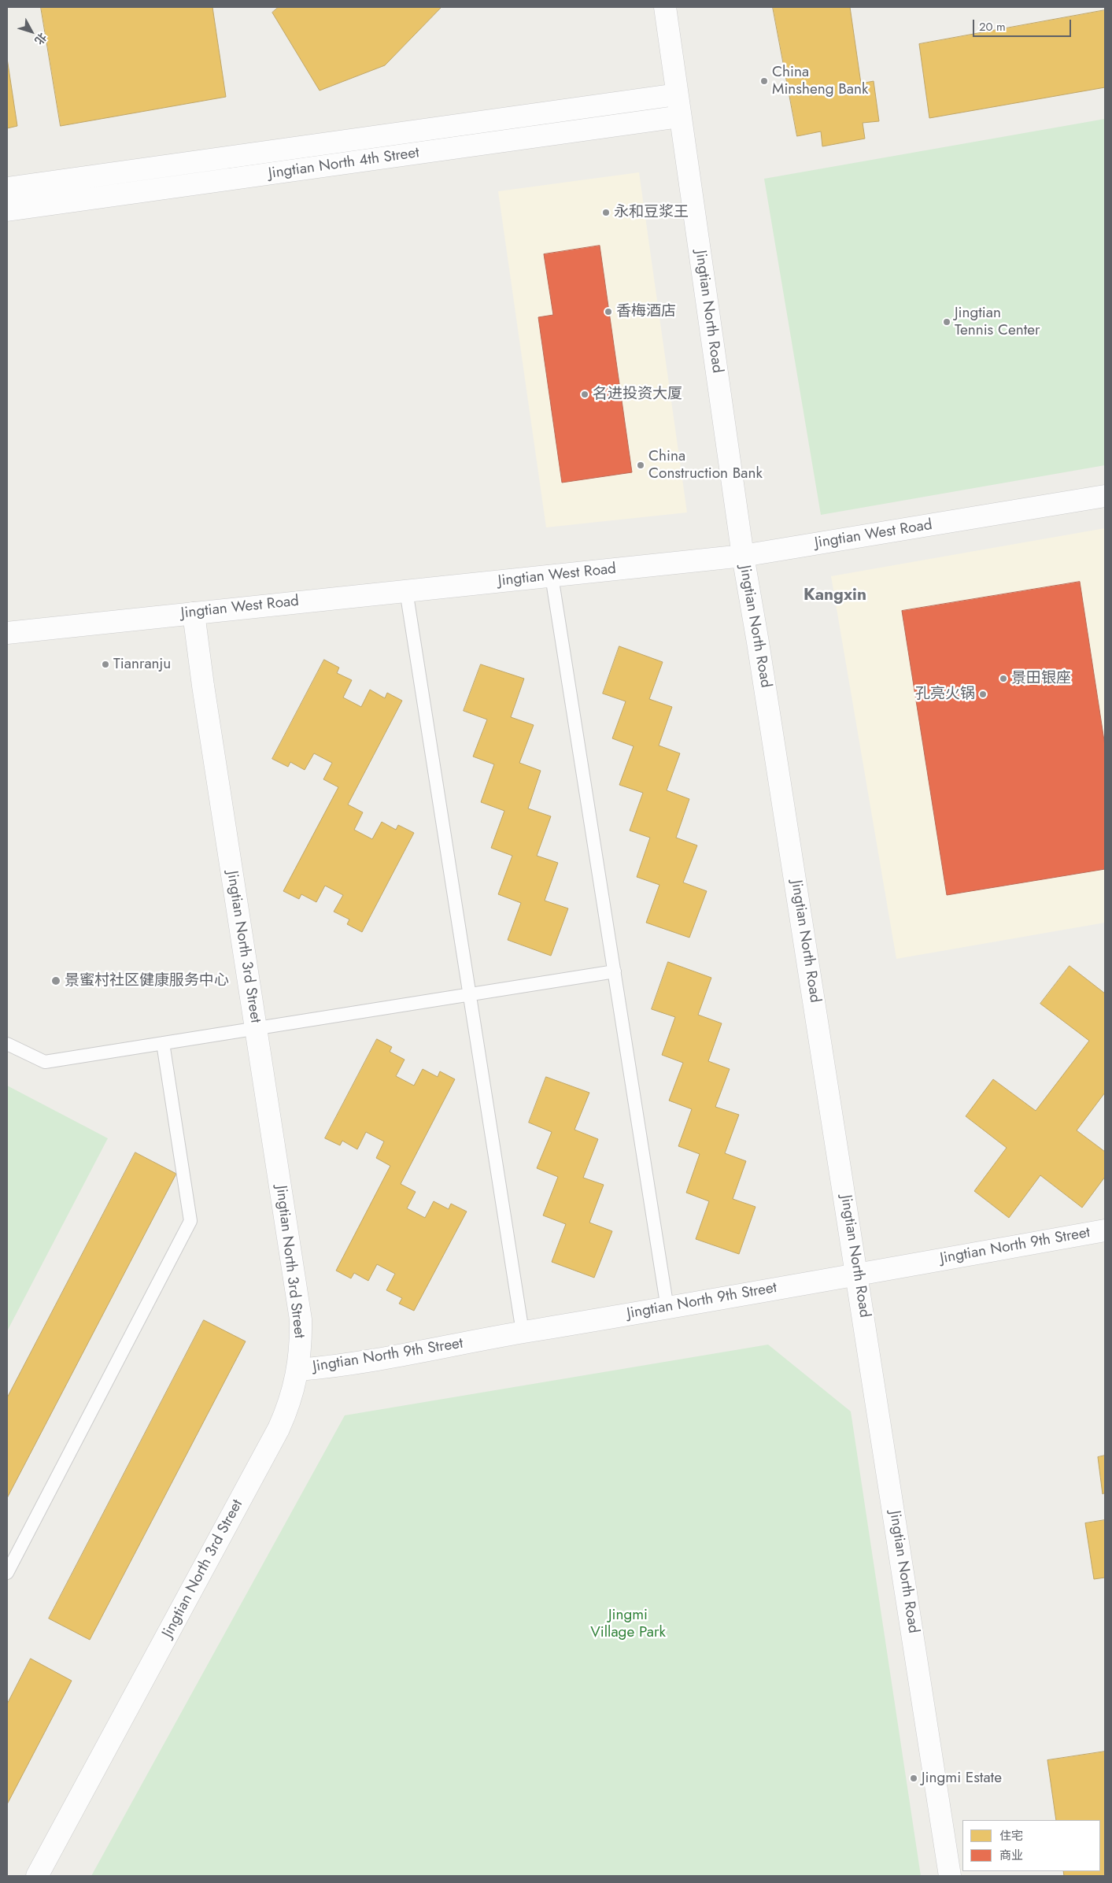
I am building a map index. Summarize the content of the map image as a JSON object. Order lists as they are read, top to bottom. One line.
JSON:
{"streets":{"street":["Jingtian North 4th Street","Jingtian North Road","Jingtian West Road","Jingtian North 3rd Street","Jingtian North 9th Street"]},"crossings":[["Jingtian North 4th Street","Jingtian North Road"],["Jingtian North Road","Jingtian West Road"],["Jingtian North Road","Jingtian North 9th Street"],["Jingtian West Road","Jingtian North 3rd Street"],["Jingtian North 3rd Street","Jingtian North 9th Street"]],"districts":["Kangxin"],"parks":["Jingmi Village Park"],"places":["China Minsheng Bank","永和豆浆王","香梅酒店","Jingtian Tennis Center","名进投资大厦","China Construction Bank","Tianranju","景田银座","孔亮火锅","景蜜村社区健康服务中心","Jingmi Estate"],"legend":["住宅","商业"],"scale_bar":"20 m","north":"bottom right"}
